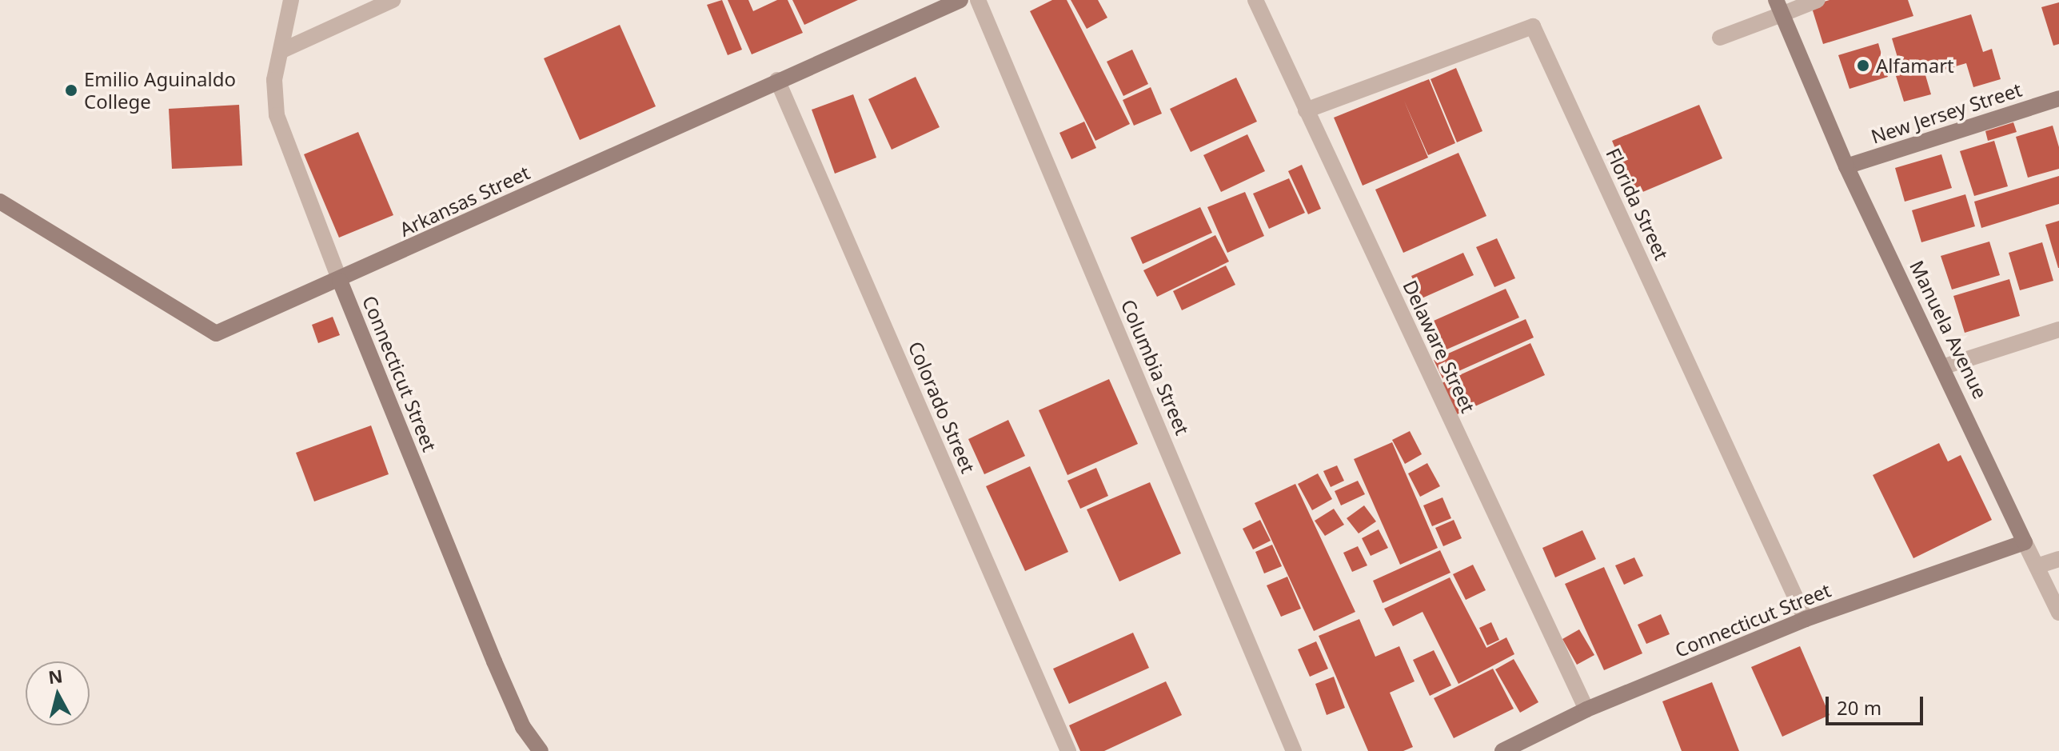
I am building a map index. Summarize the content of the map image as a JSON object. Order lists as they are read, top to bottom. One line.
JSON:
{"streets":{"street":["New Jersey Street","Arkansas Street","Florida Street","Manuela Avenue","Delaware Street","Columbia Street","Connecticut Street","Colorado Street"]},"crossings":[["New Jersey Street","Manuela Avenue"],["Arkansas Street","Connecticut Street"],["Arkansas Street","Colorado Street"],["Florida Street","Delaware Street"],["Florida Street","Connecticut Street"],["Manuela Avenue","Connecticut Street"],["Delaware Street","Connecticut Street"]],"places":["Alfamart","Emilio Aguinaldo College"],"scale_bar":"20 m","north":"top"}
